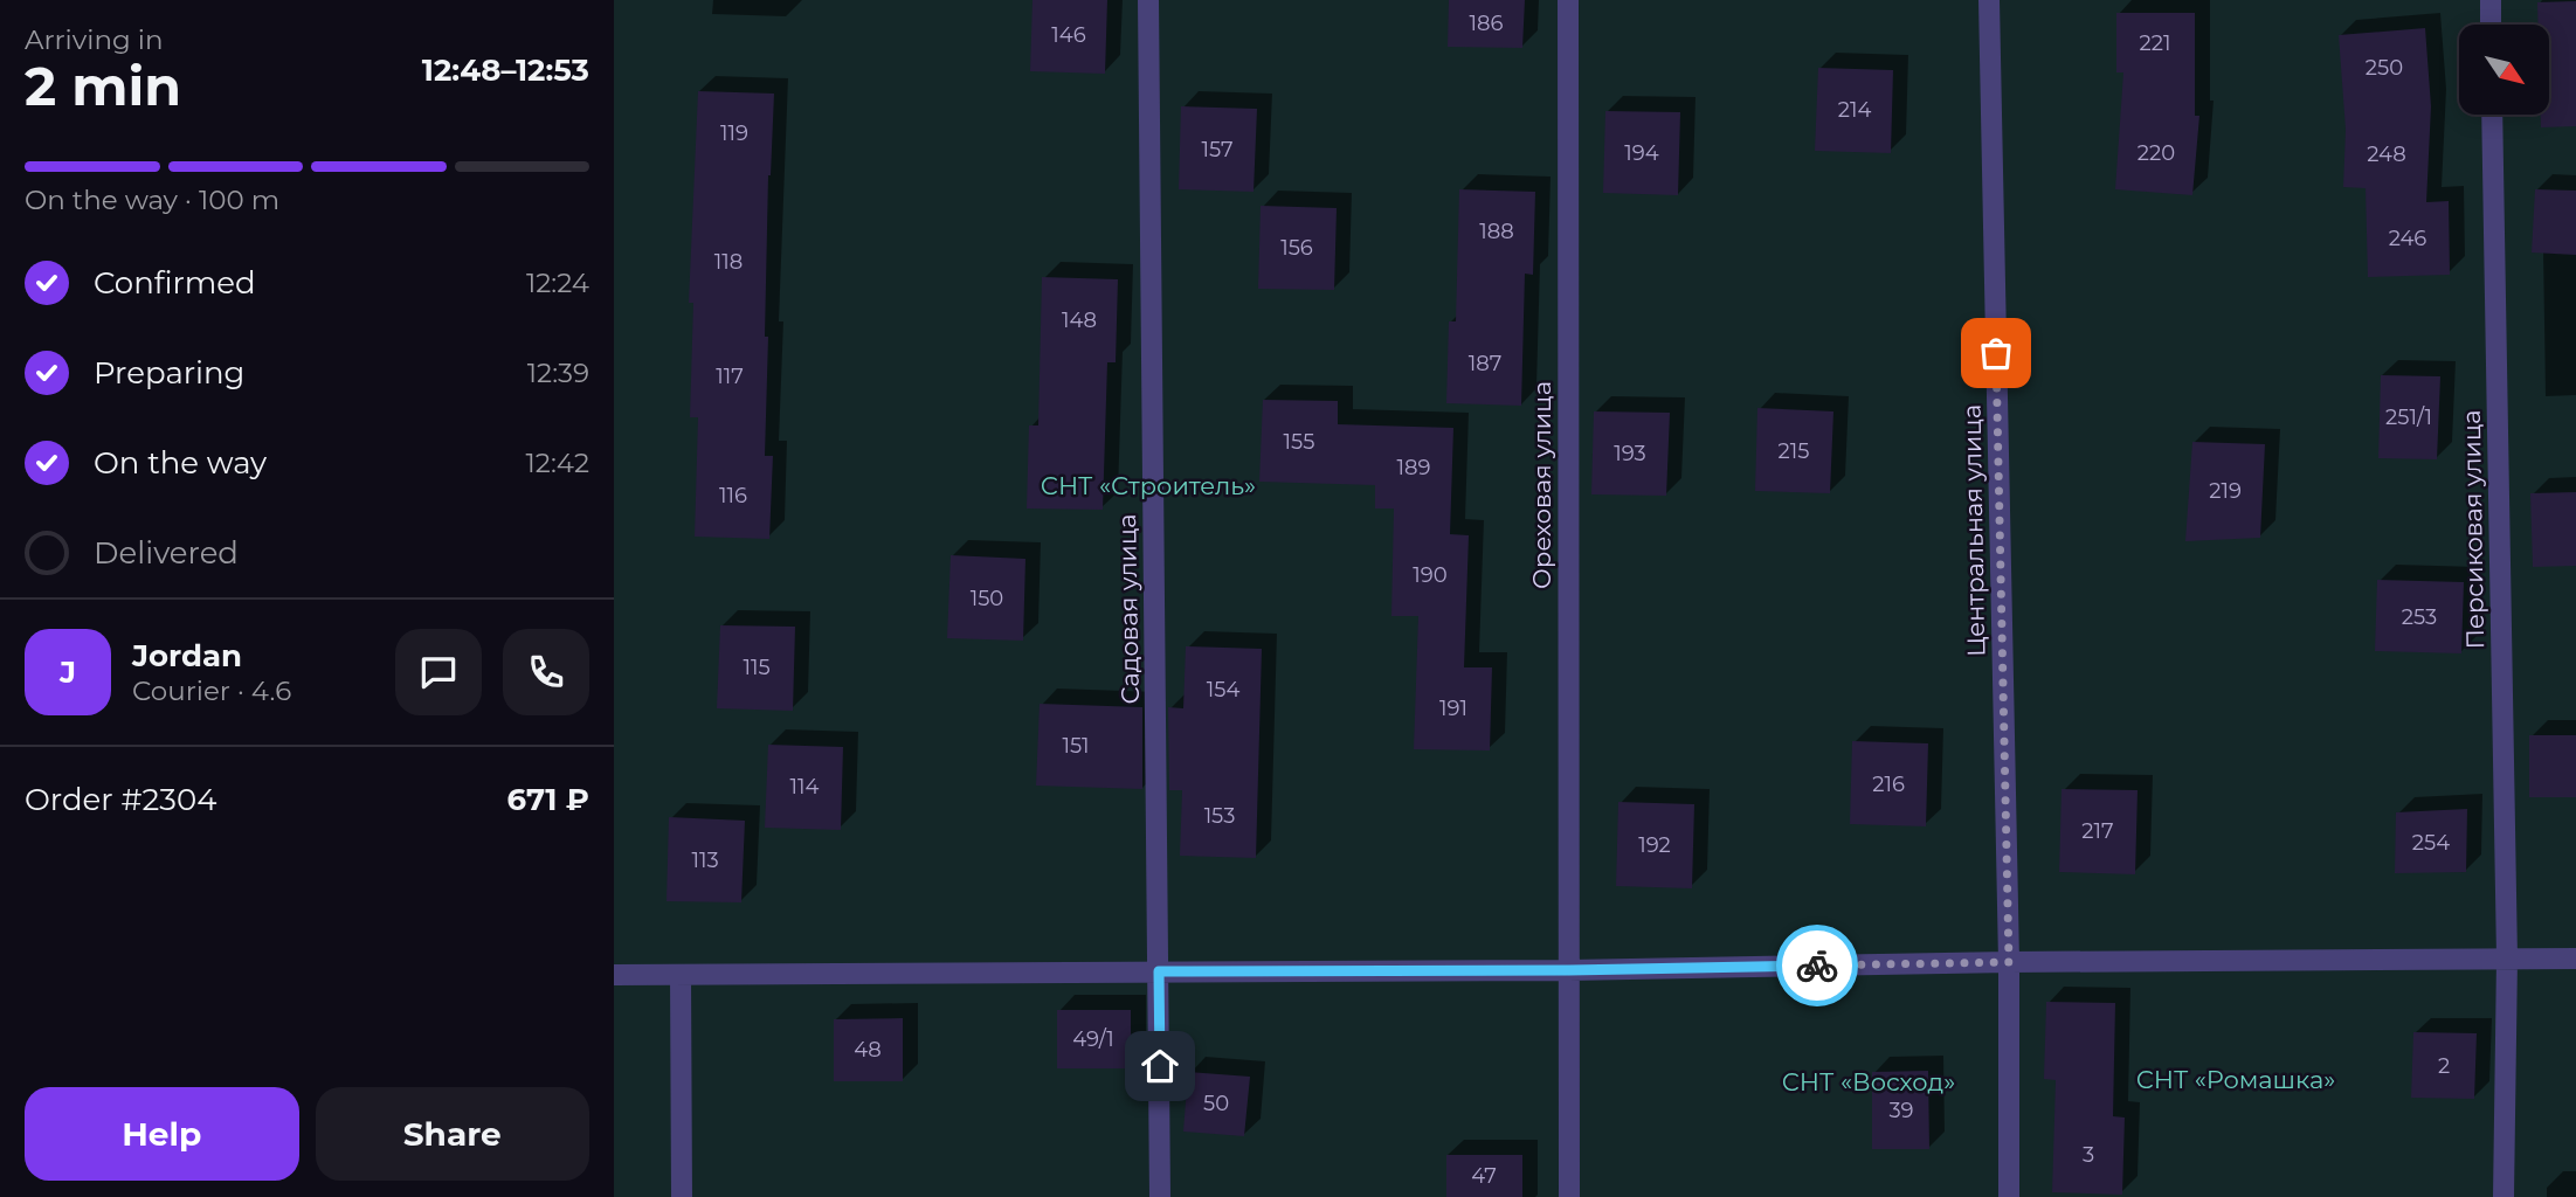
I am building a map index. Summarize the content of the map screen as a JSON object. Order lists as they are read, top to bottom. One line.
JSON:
{"streets":{"street":["Ореховая улица","Персиковая улица","Центральная улица","Садовая улица"]},"parks":["СНТ «Строитель»","СНТ «Ромашка»","СНТ «Восход»"],"house_numbers":["186","146","221","250","214","119","157","194","220","248","188","246","156","118","148","187","117","251/1","155","215","193","189","219","116","190","150","253","115","154","191","151","216","114","153","217","254","192","113","49/1","48","2","50","39","3","47"],"north":"bottom right","page":{"heading":["2 min","Arriving in","12:48–12:53"],"panel":["Jordan","Courier · 4.6","Order #2304","671 ₽"],"bar":"On the way · 100 m","list":[["Confirmed","12:24"],["Preparing","12:39"],["On the way","12:42"],"Delivered"],"round":"J","buttons":["Help","Share"]}}
